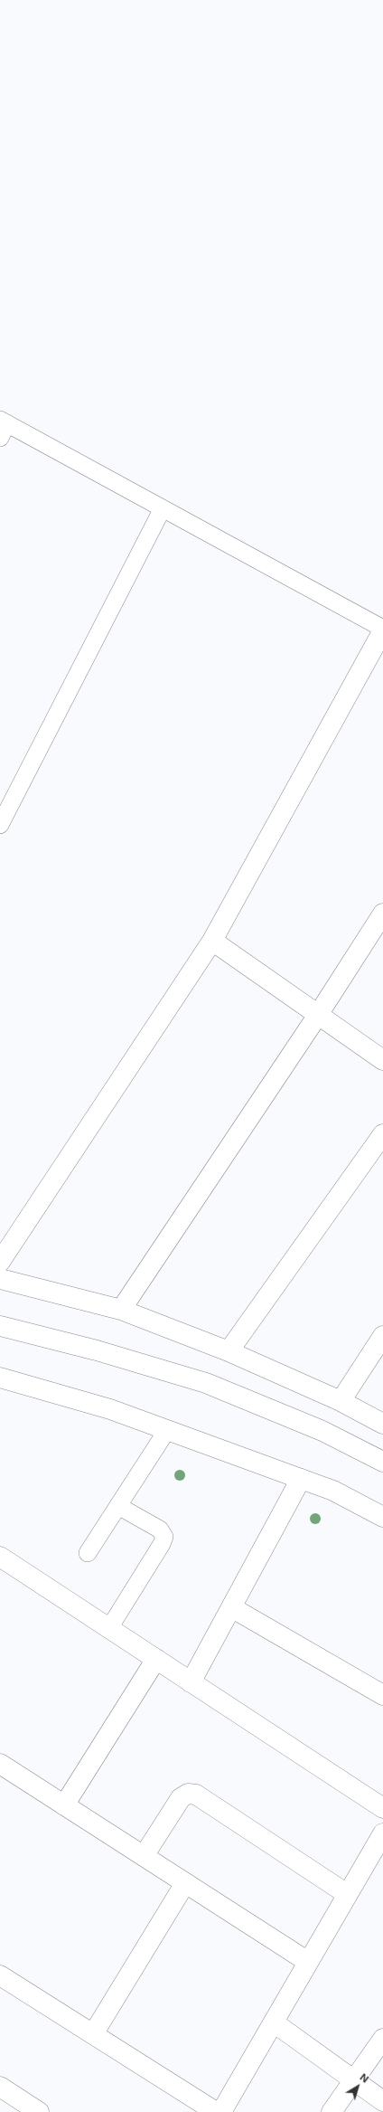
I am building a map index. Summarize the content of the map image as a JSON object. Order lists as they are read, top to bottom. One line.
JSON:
{"north":"top right"}
